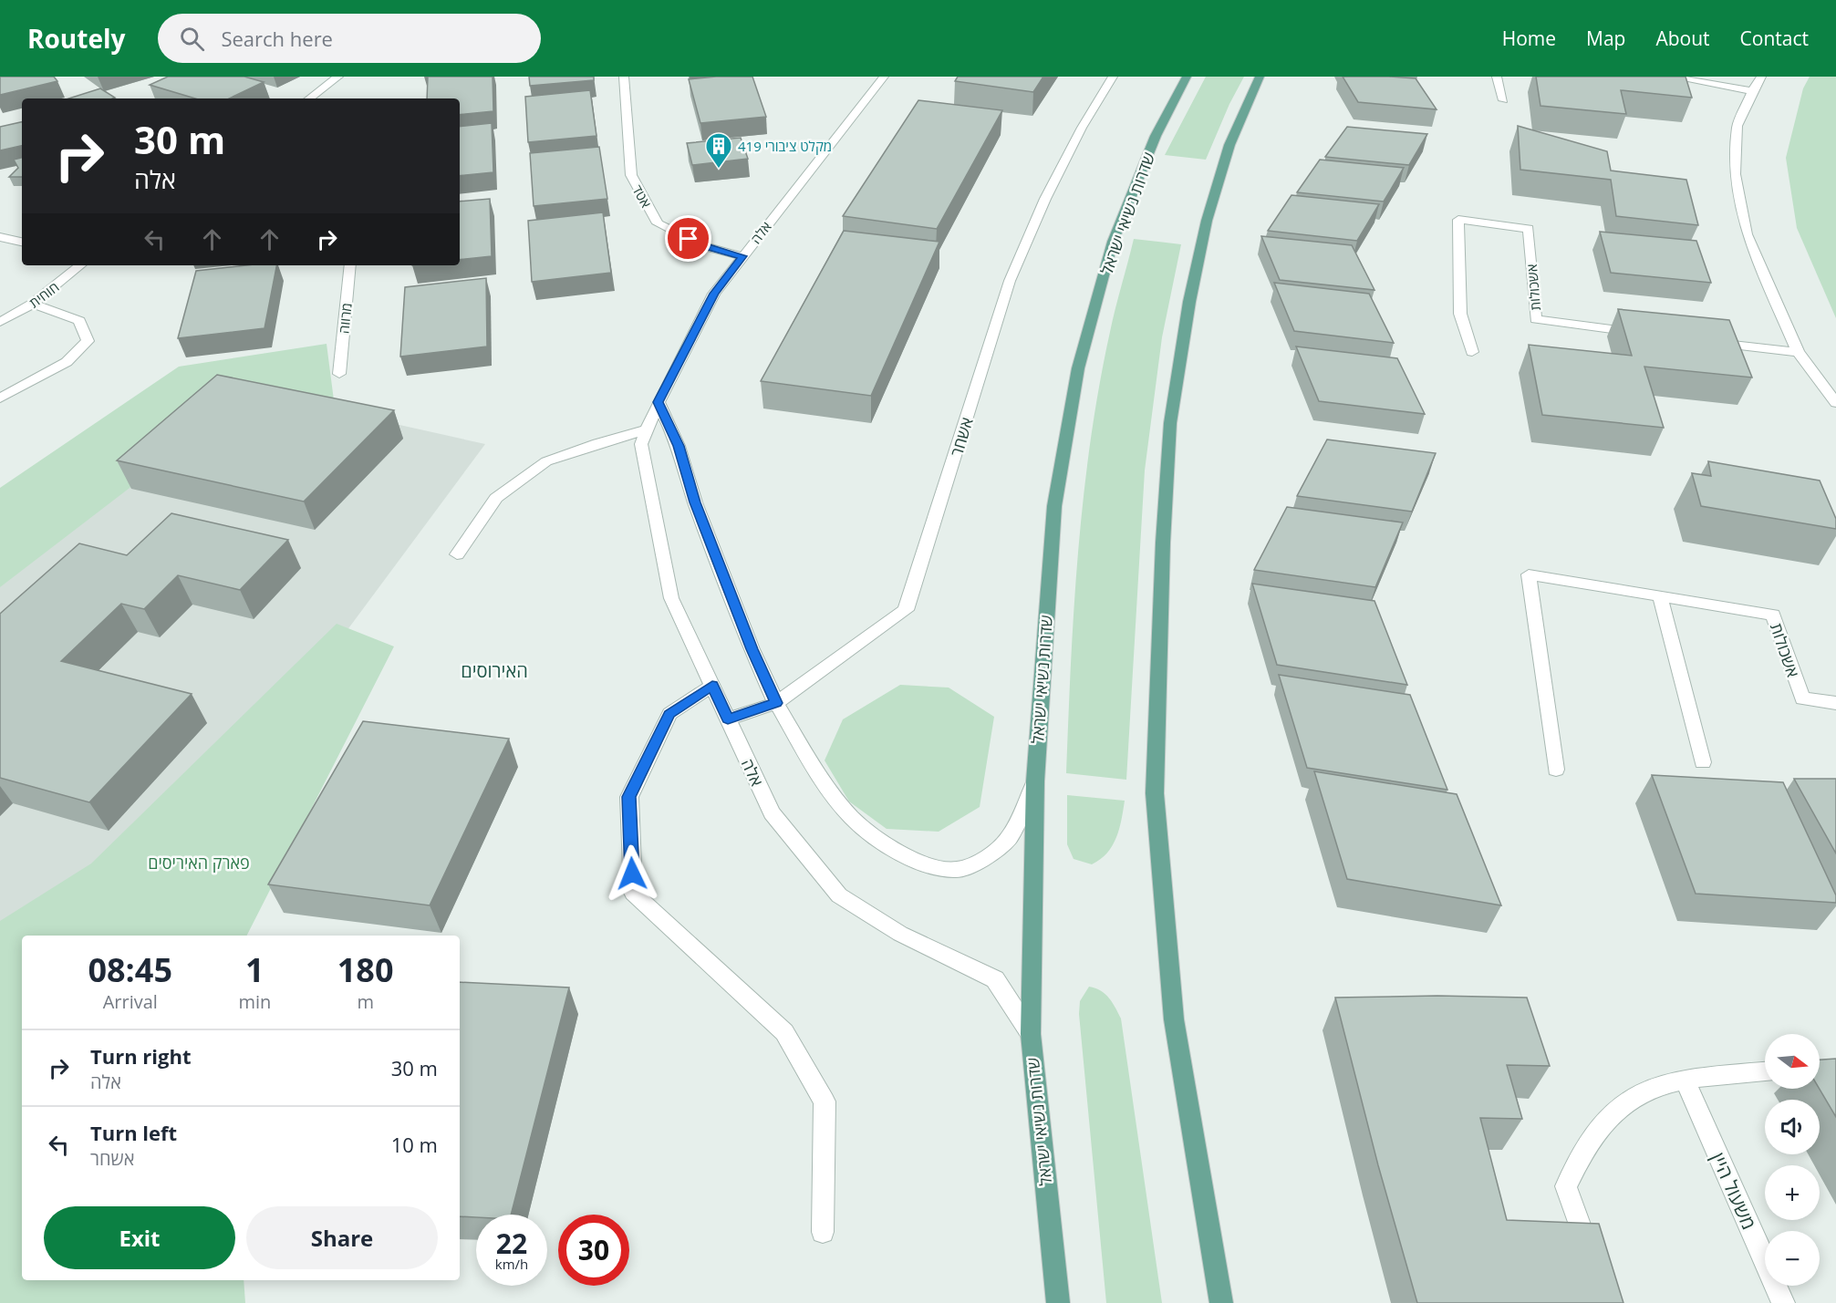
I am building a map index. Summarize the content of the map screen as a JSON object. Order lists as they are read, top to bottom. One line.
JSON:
{"streets":{"main road":["שדרות נשיאי ישראל"],"street":["אטד","אלה","אשכולות","חוחית","מרווה","אשחר","משעול היין"]},"crossings":[["אטד","אלה"],["שדרות נשיאי ישראל","אלה"],["אלה","אשחר"]],"districts":["האירוסים"],"parks":["פארק האיריסים"],"places":{"building":["מקלט ציבורי 419"]},"north":"right","page":{"header":"Routely","search":"Search here","nav":["Home","Map","About","Contact"],"turn":["30 m","אלה"],"eta":["08:45","Arrival","1","min","180","m"],"list":[{"name":"Turn right","note":"אלה","value":"30 m"},{"name":"Turn left","note":"אשחר","value":"10 m"}],"map_buttons":["+","−"],"buttons":["Exit","Share"],"speed":"22 km/h","limit":"30"}}
